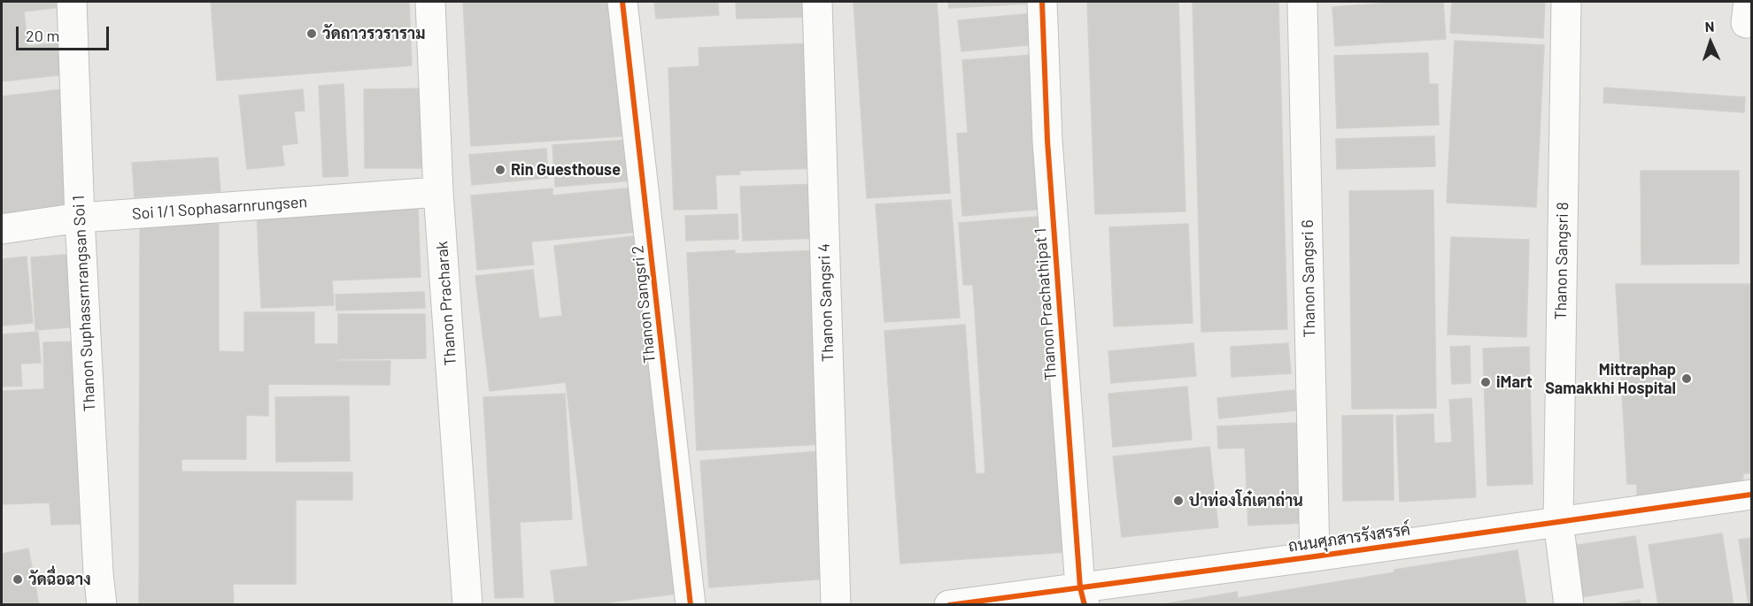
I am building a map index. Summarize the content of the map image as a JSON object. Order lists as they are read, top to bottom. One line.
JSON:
{"streets":{"street":["Soi 1/1 Sophasarnrungsen","Thanon Sangsri 8","Thanon Sangsri 6","Thanon Sangsri 4","Thanon Suphassrnrangsan Soi 1","Thanon Pracharak","Thanon Sangsri 2","Thanon Prachathipat 1","ถนนศุภสารรังสรรค์"]},"crossings":[["Soi 1/1 Sophasarnrungsen","Thanon Suphassrnrangsan Soi 1"],["Soi 1/1 Sophasarnrungsen","Thanon Pracharak"],["Thanon Sangsri 8","ถนนศุภสารรังสรรค์"],["Thanon Sangsri 6","ถนนศุภสารรังสรรค์"],["Thanon Prachathipat 1","ถนนศุภสารรังสรรค์"]],"places":["วัดถาวรวราราม","Rin Guesthouse","Mittraphap Samakkhi Hospital","iMart","ปาท่องโก๋เตาถ่าน","วัดฉื่อฉาง"],"scale_bar":"20 m","north":"top"}
